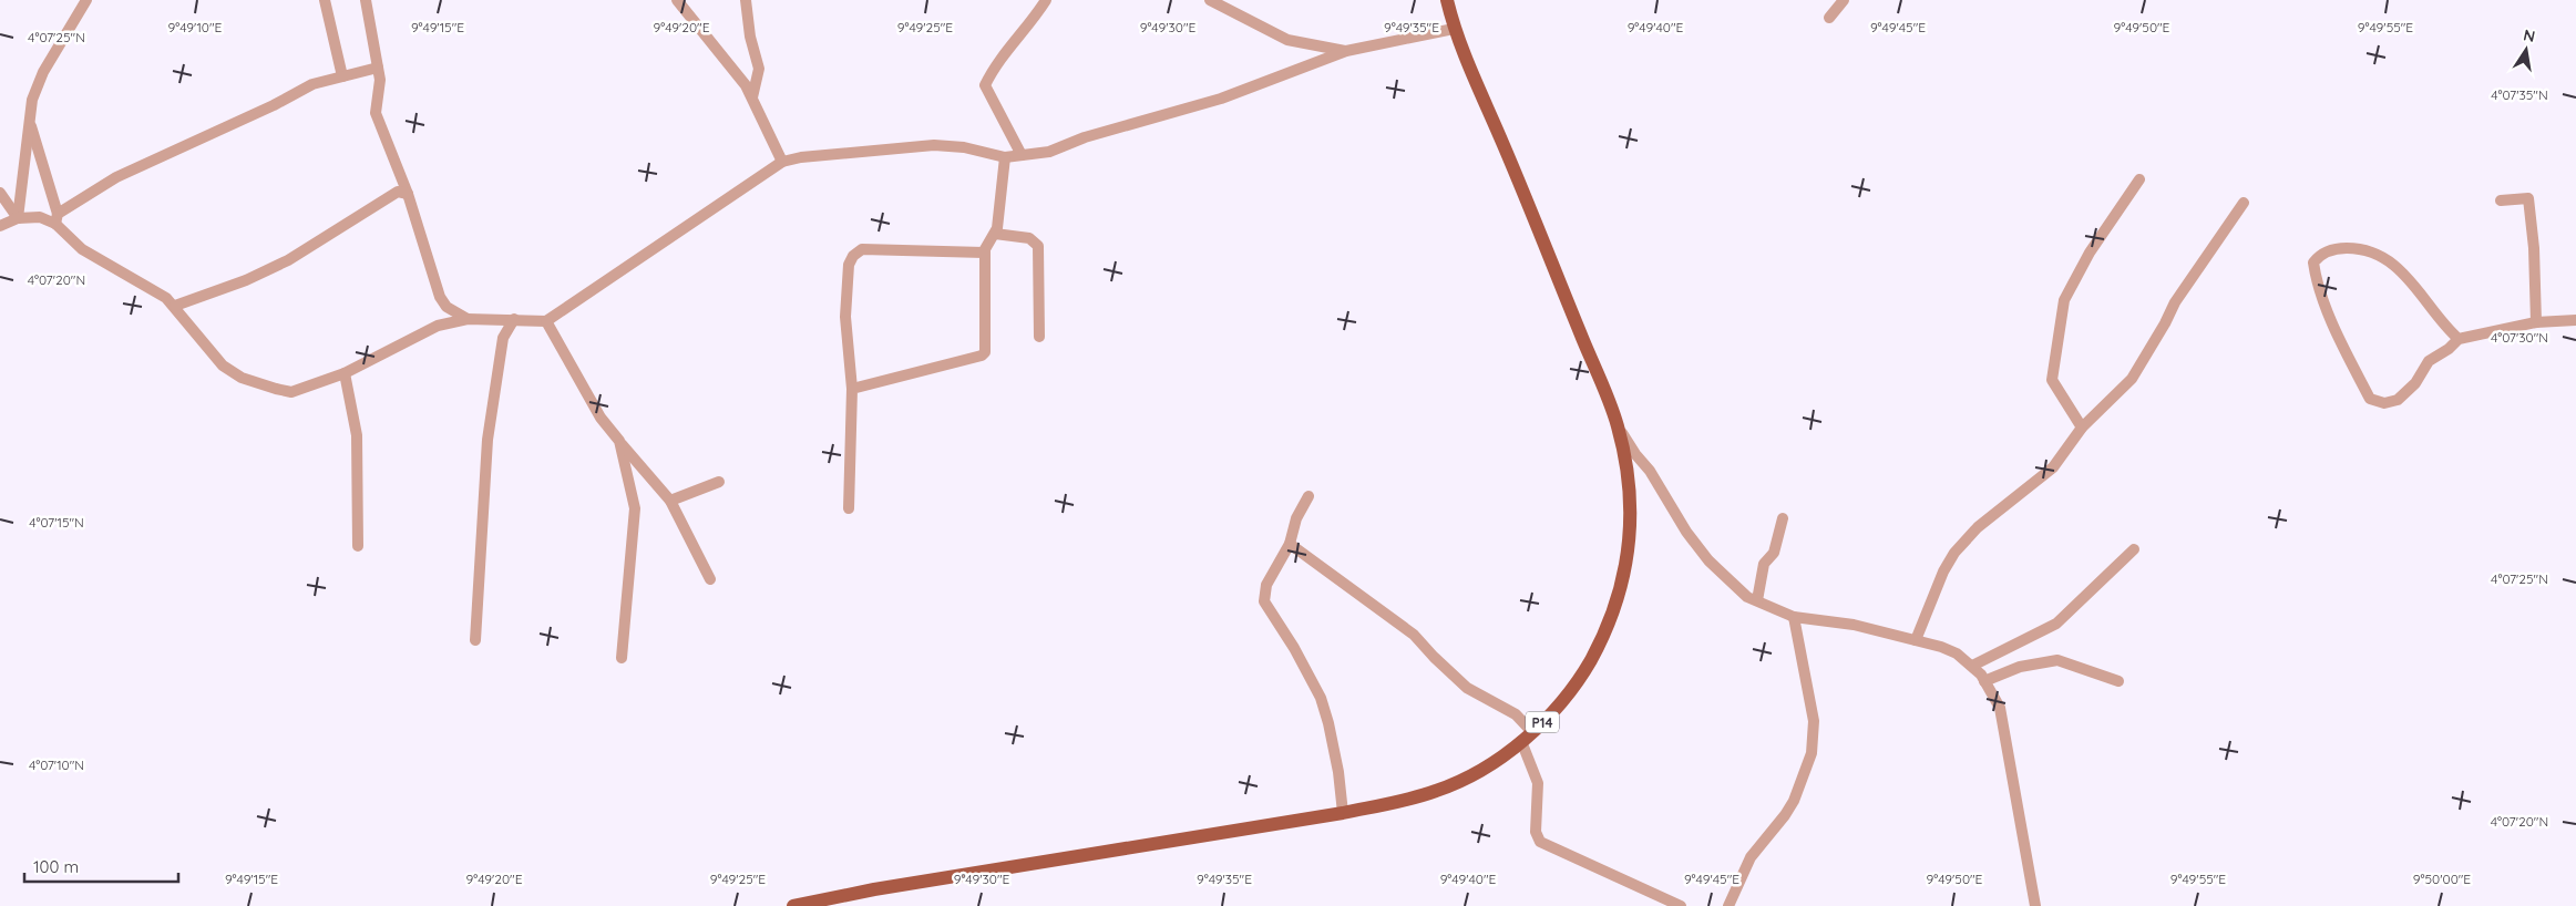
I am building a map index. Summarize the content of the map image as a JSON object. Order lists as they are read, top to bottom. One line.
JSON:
{"streets":{"main road":["P14"]},"scale_bar":"100 m","north":"top","coordinates":["9°49'10\"E","9°49'15\"E","9°49'20\"E","9°49'25\"E","9°49'30\"E","9°49'35\"E","9°49'40\"E","9°49'45\"E","9°49'50\"E","9°49'55\"E","4°07'25\"N","4°07'35\"N","4°07'20\"N","4°07'30\"N","4°07'15\"N","4°07'10\"N","9°50'00\"E"]}
